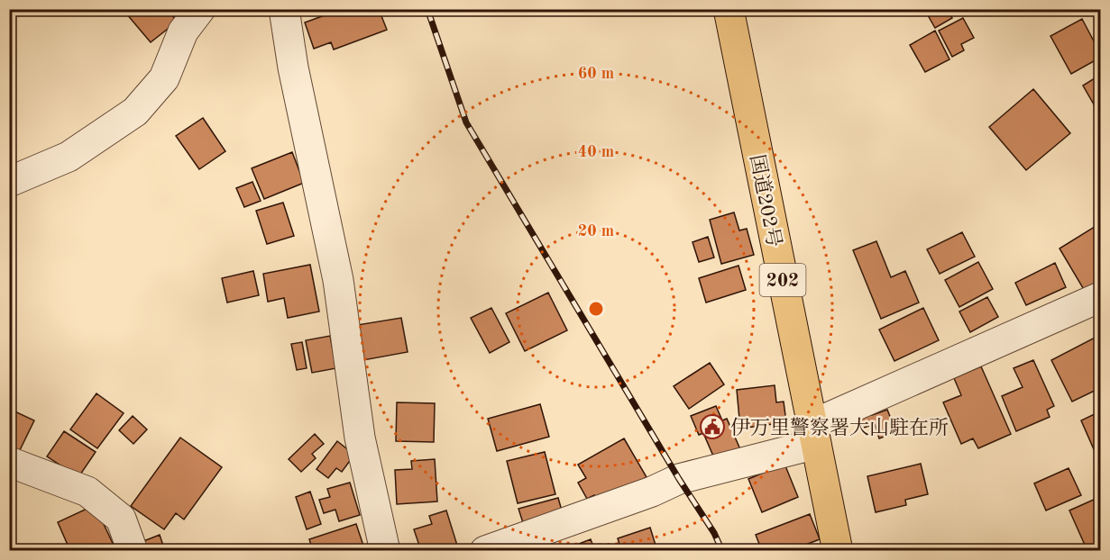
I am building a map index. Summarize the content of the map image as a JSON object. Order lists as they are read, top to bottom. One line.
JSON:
{"streets":{"highway":["国道202号","202"]},"places":{"public building":["伊万里警察署大山駐在所"]},"rings":["60 m","40 m","20 m"]}
